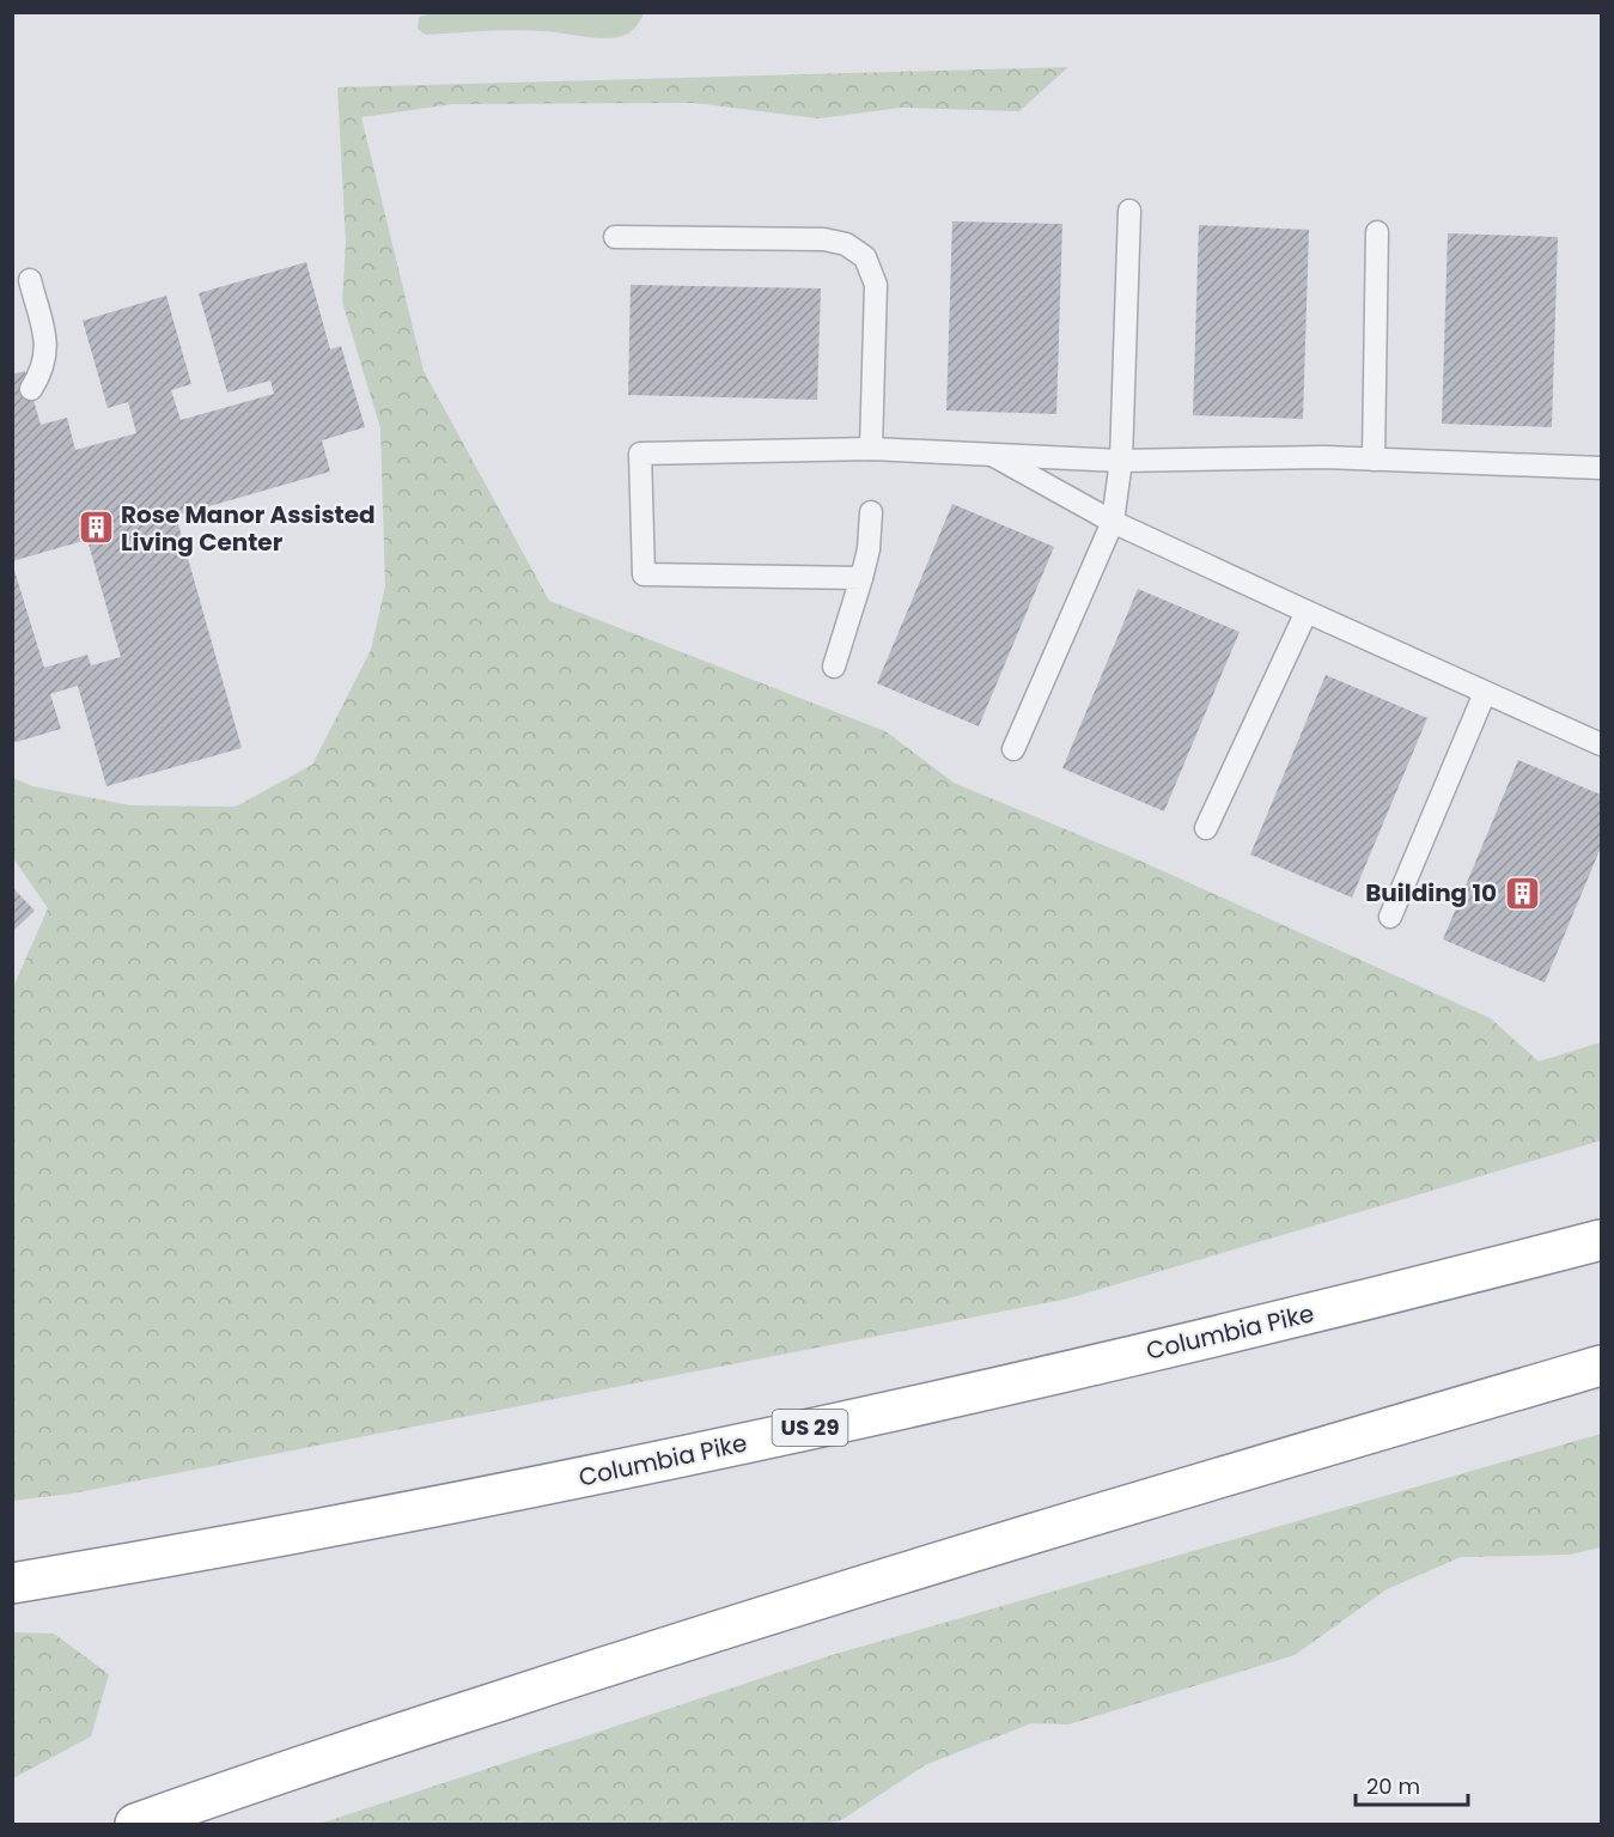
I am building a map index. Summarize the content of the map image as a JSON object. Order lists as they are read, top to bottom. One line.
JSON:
{"streets":{"highway":["Columbia Pike","US 29"]},"places":{"building":["Rose Manor Assisted Living Center","Building 10"]},"scale_bar":"20 m"}
